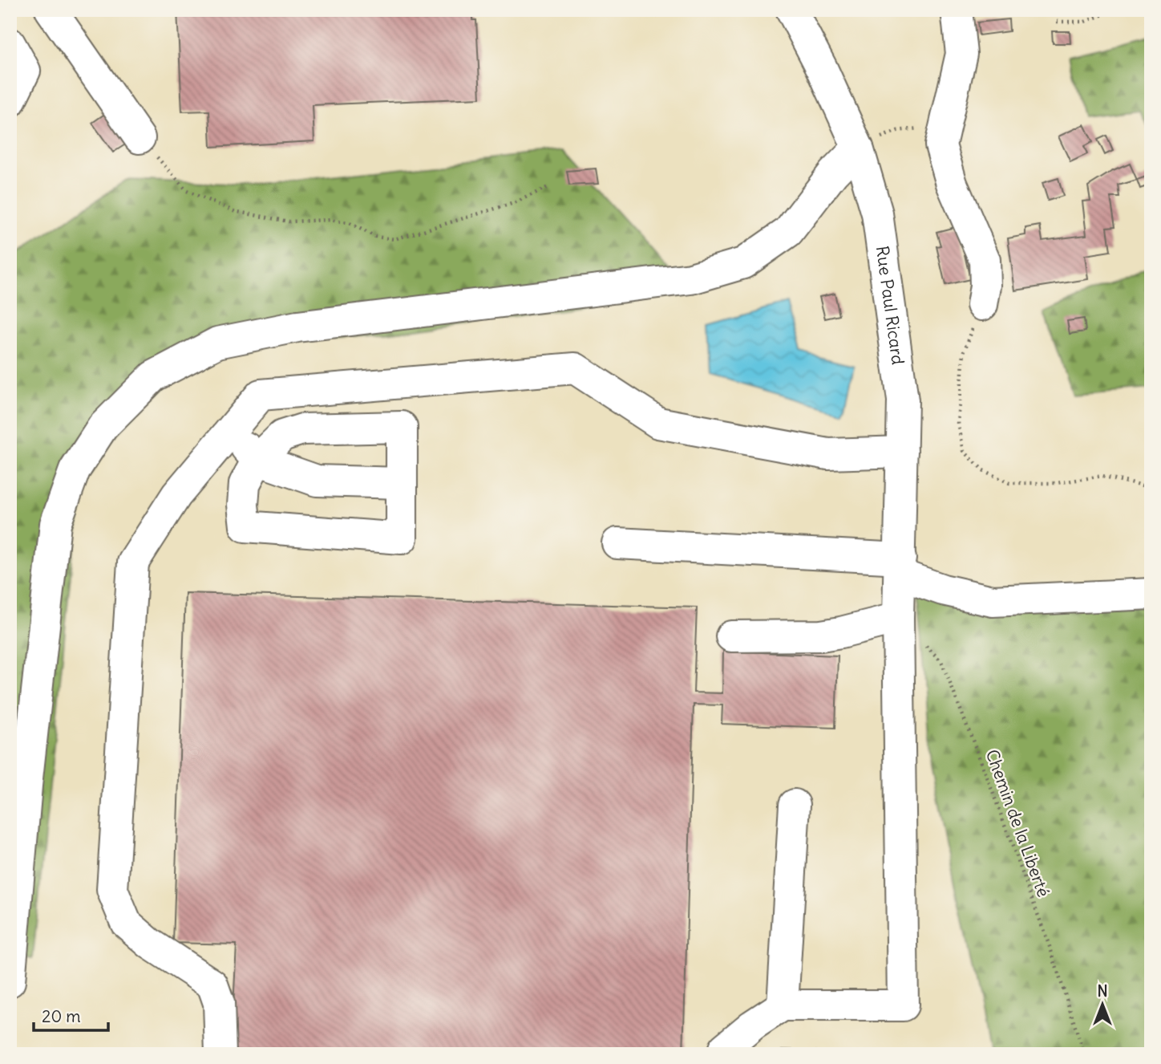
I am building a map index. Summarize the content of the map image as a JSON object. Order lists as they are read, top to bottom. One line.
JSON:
{"streets":{"street":["Rue Paul Ricard"],"path":["Chemin de la Liberté"]},"crossings":[["Rue Paul Ricard","Chemin de la Liberté"]],"scale_bar":"20 m","north":"top"}
